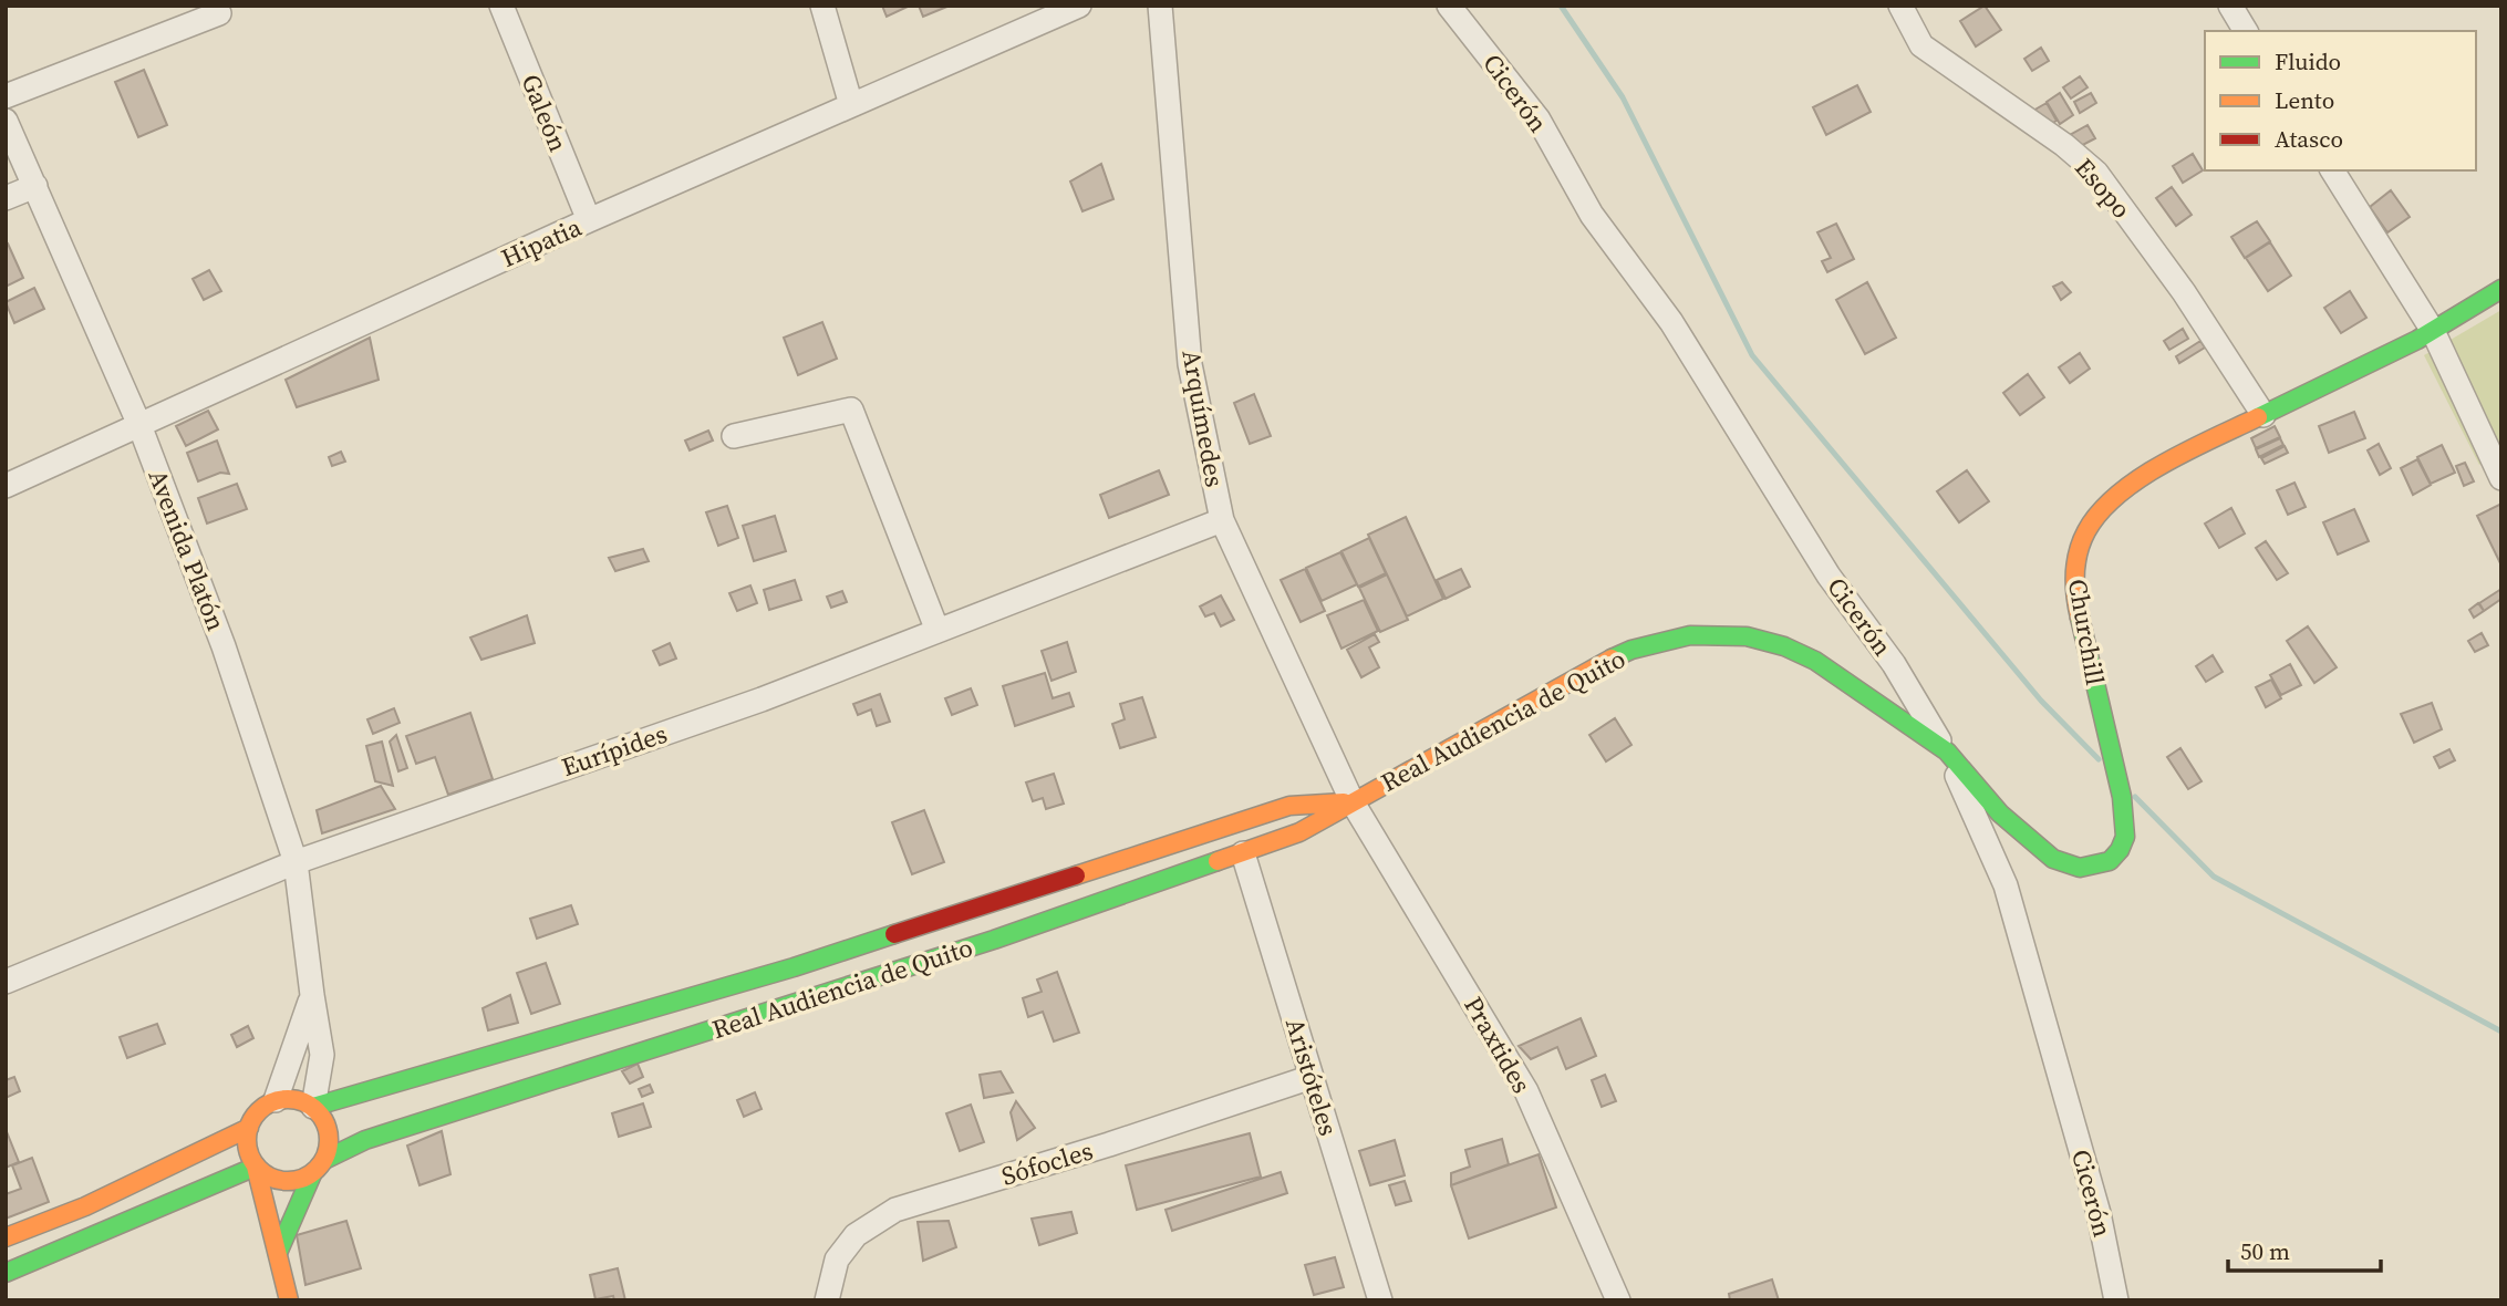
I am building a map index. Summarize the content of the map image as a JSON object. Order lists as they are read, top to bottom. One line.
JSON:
{"streets":{"main road":["Churchill","Real Audiencia de Quito"],"street":["Cicerón","Galeón","Esopo","Hipatia","Arquímedes","Avenida Platón","Eurípides","Praxtides","Aristóteles","Sófocles"]},"crossings":[["Cicerón","Churchill"],["Cicerón","Real Audiencia de Quito"],["Galeón","Hipatia"],["Esopo","Churchill"],["Hipatia","Avenida Platón"],["Arquímedes","Real Audiencia de Quito"],["Arquímedes","Eurípides"],["Arquímedes","Praxtides"],["Avenida Platón","Real Audiencia de Quito"],["Avenida Platón","Eurípides"],["Churchill","Real Audiencia de Quito"],["Real Audiencia de Quito","Praxtides"],["Real Audiencia de Quito","Aristóteles"],["Aristóteles","Sófocles"]],"legend":["Fluido","Lento","Atasco"],"scale_bar":"50 m"}
